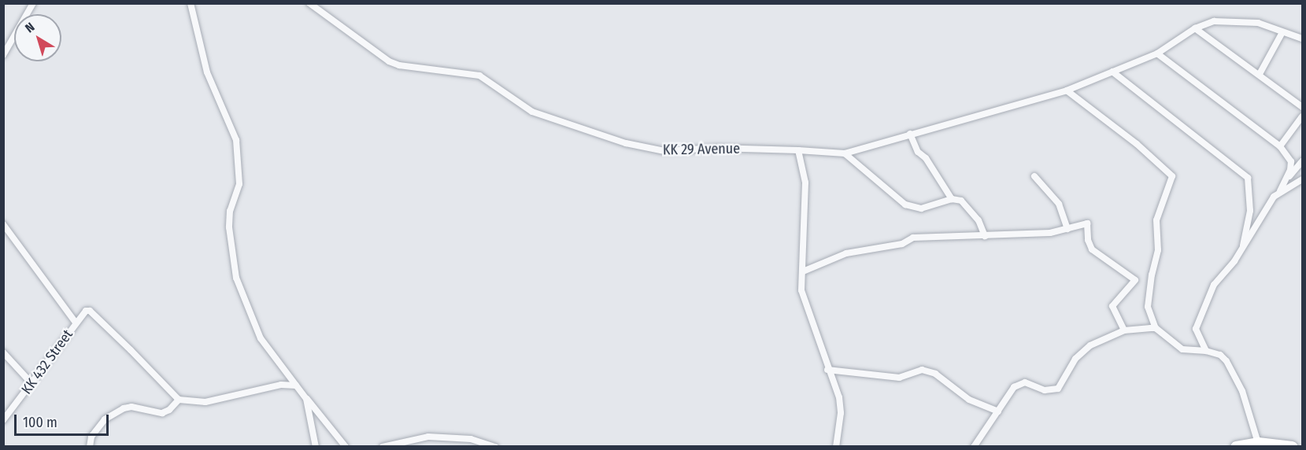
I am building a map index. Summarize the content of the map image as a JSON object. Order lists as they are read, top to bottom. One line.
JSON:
{"streets":{"street":["KK 29 Avenue","KK 432 Street"]},"scale_bar":"100 m","north":"top left"}
